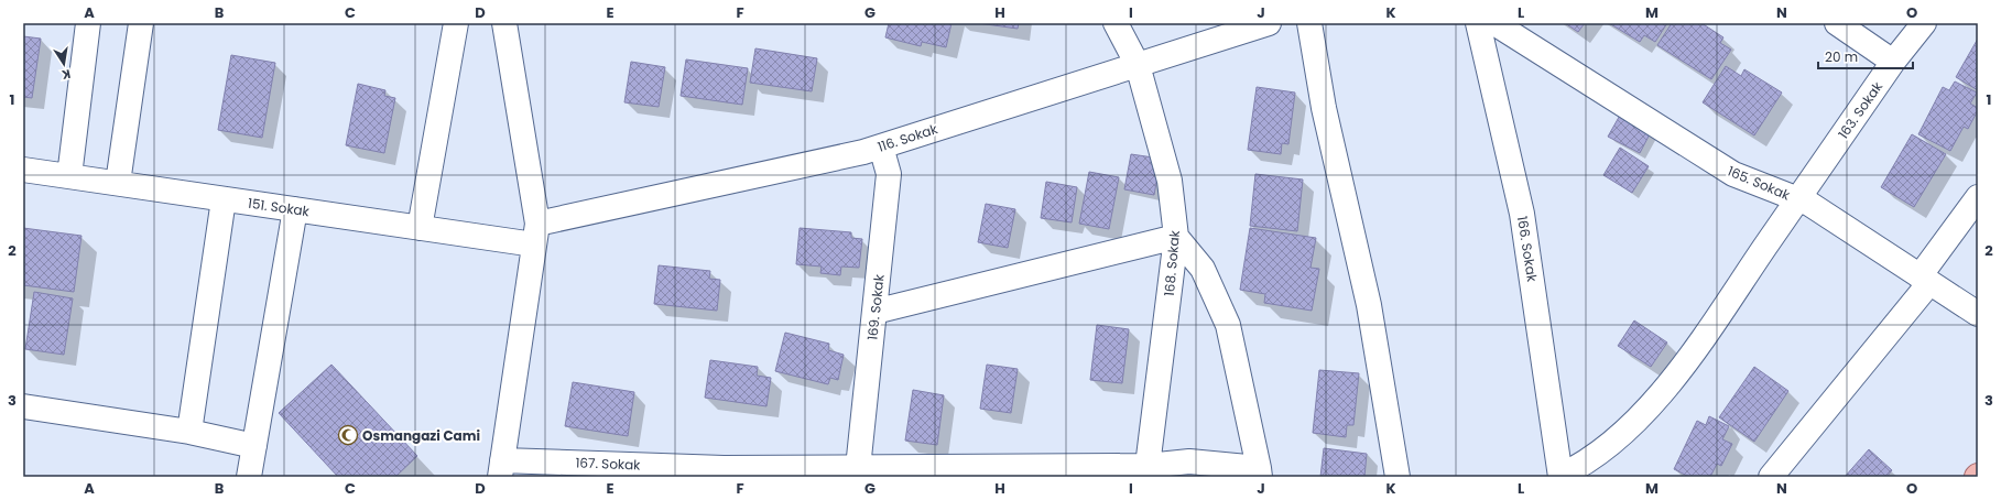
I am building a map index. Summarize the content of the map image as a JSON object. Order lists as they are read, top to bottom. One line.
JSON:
{"streets":{"street":["163. Sokak","116. Sokak","165. Sokak","151. Sokak","166. Sokak","168. Sokak","169. Sokak","167. Sokak"]},"crossings":[["163. Sokak","165. Sokak"],["163. Sokak","166. Sokak"],["116. Sokak","151. Sokak"],["116. Sokak","168. Sokak"],["116. Sokak","169. Sokak"],["168. Sokak","167. Sokak"],["169. Sokak","167. Sokak"]],"places":{"mosque":["Osmangazi Cami"]},"scale_bar":"20 m","north":"bottom","grid":{"columns":["A","B","C","D","E","F","G","H","I","J","K","L","M","N","O"],"rows":["1","2","3"]}}
